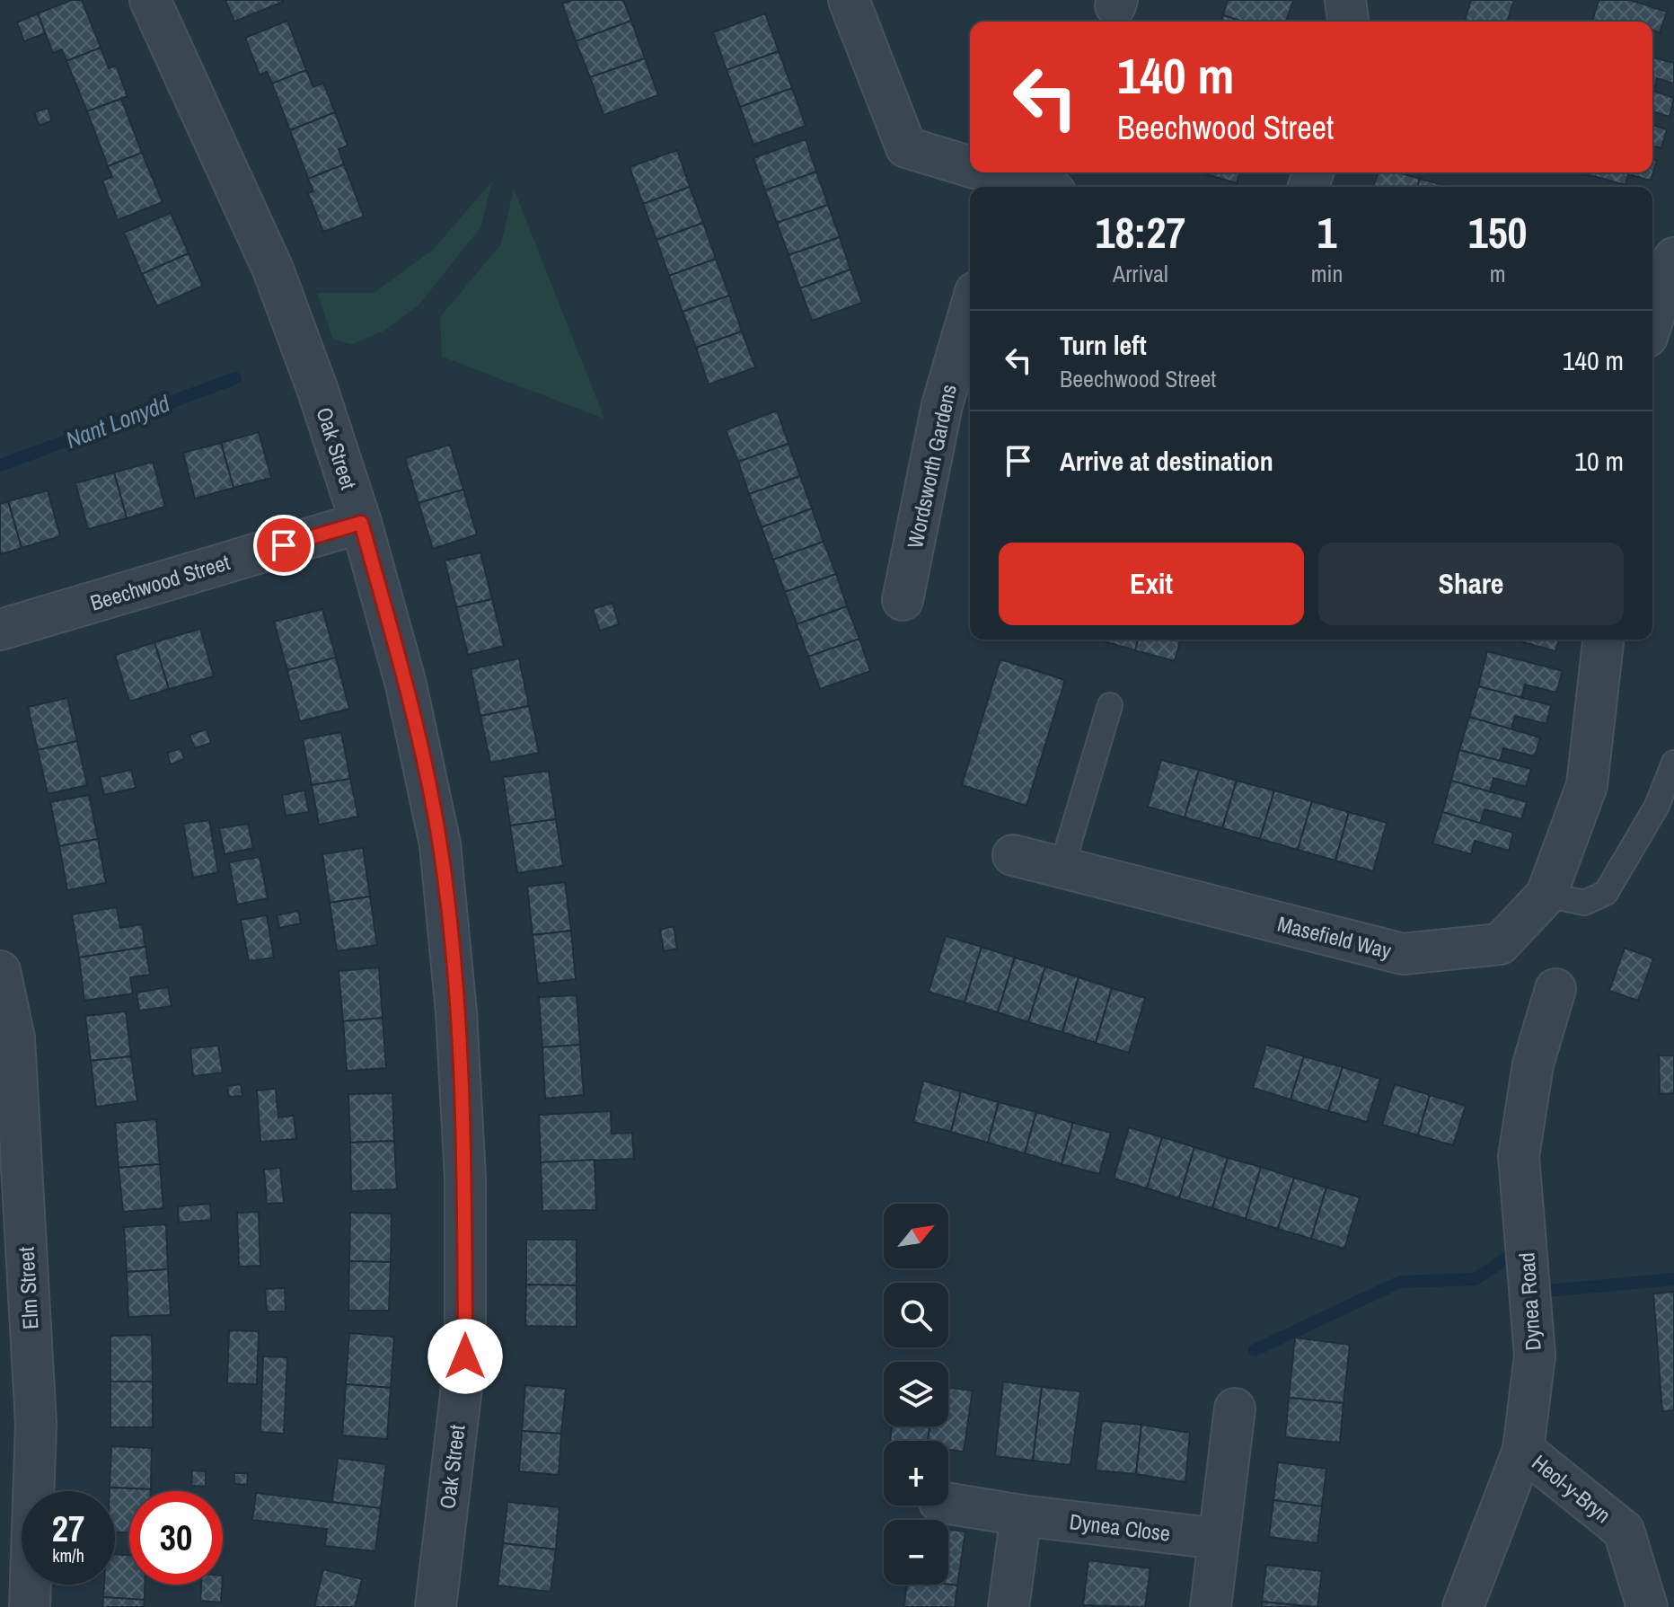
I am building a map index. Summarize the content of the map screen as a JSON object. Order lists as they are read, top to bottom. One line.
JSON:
{"streets":{"street":["Oak Street","Wordsworth Gardens","Beechwood Street","Masefield Way","Elm Street","Dynea Road","Heol-y-Bryn","Dynea Close"]},"crossings":[["Oak Street","Beechwood Street"],["Dynea Road","Heol-y-Bryn"]],"water":["Nant Lonydd"],"north":"top right","page":{"turn":["140 m","Beechwood Street"],"eta":["18:27","Arrival","1","min","150","m"],"list":[{"name":"Turn left","note":"Beechwood Street","value":"140 m"},{"name":"Arrive at destination","value":"10 m"}],"buttons":["Exit","Share"],"map_buttons":["+","−"],"speed":"27 km/h","limit":"30"}}
